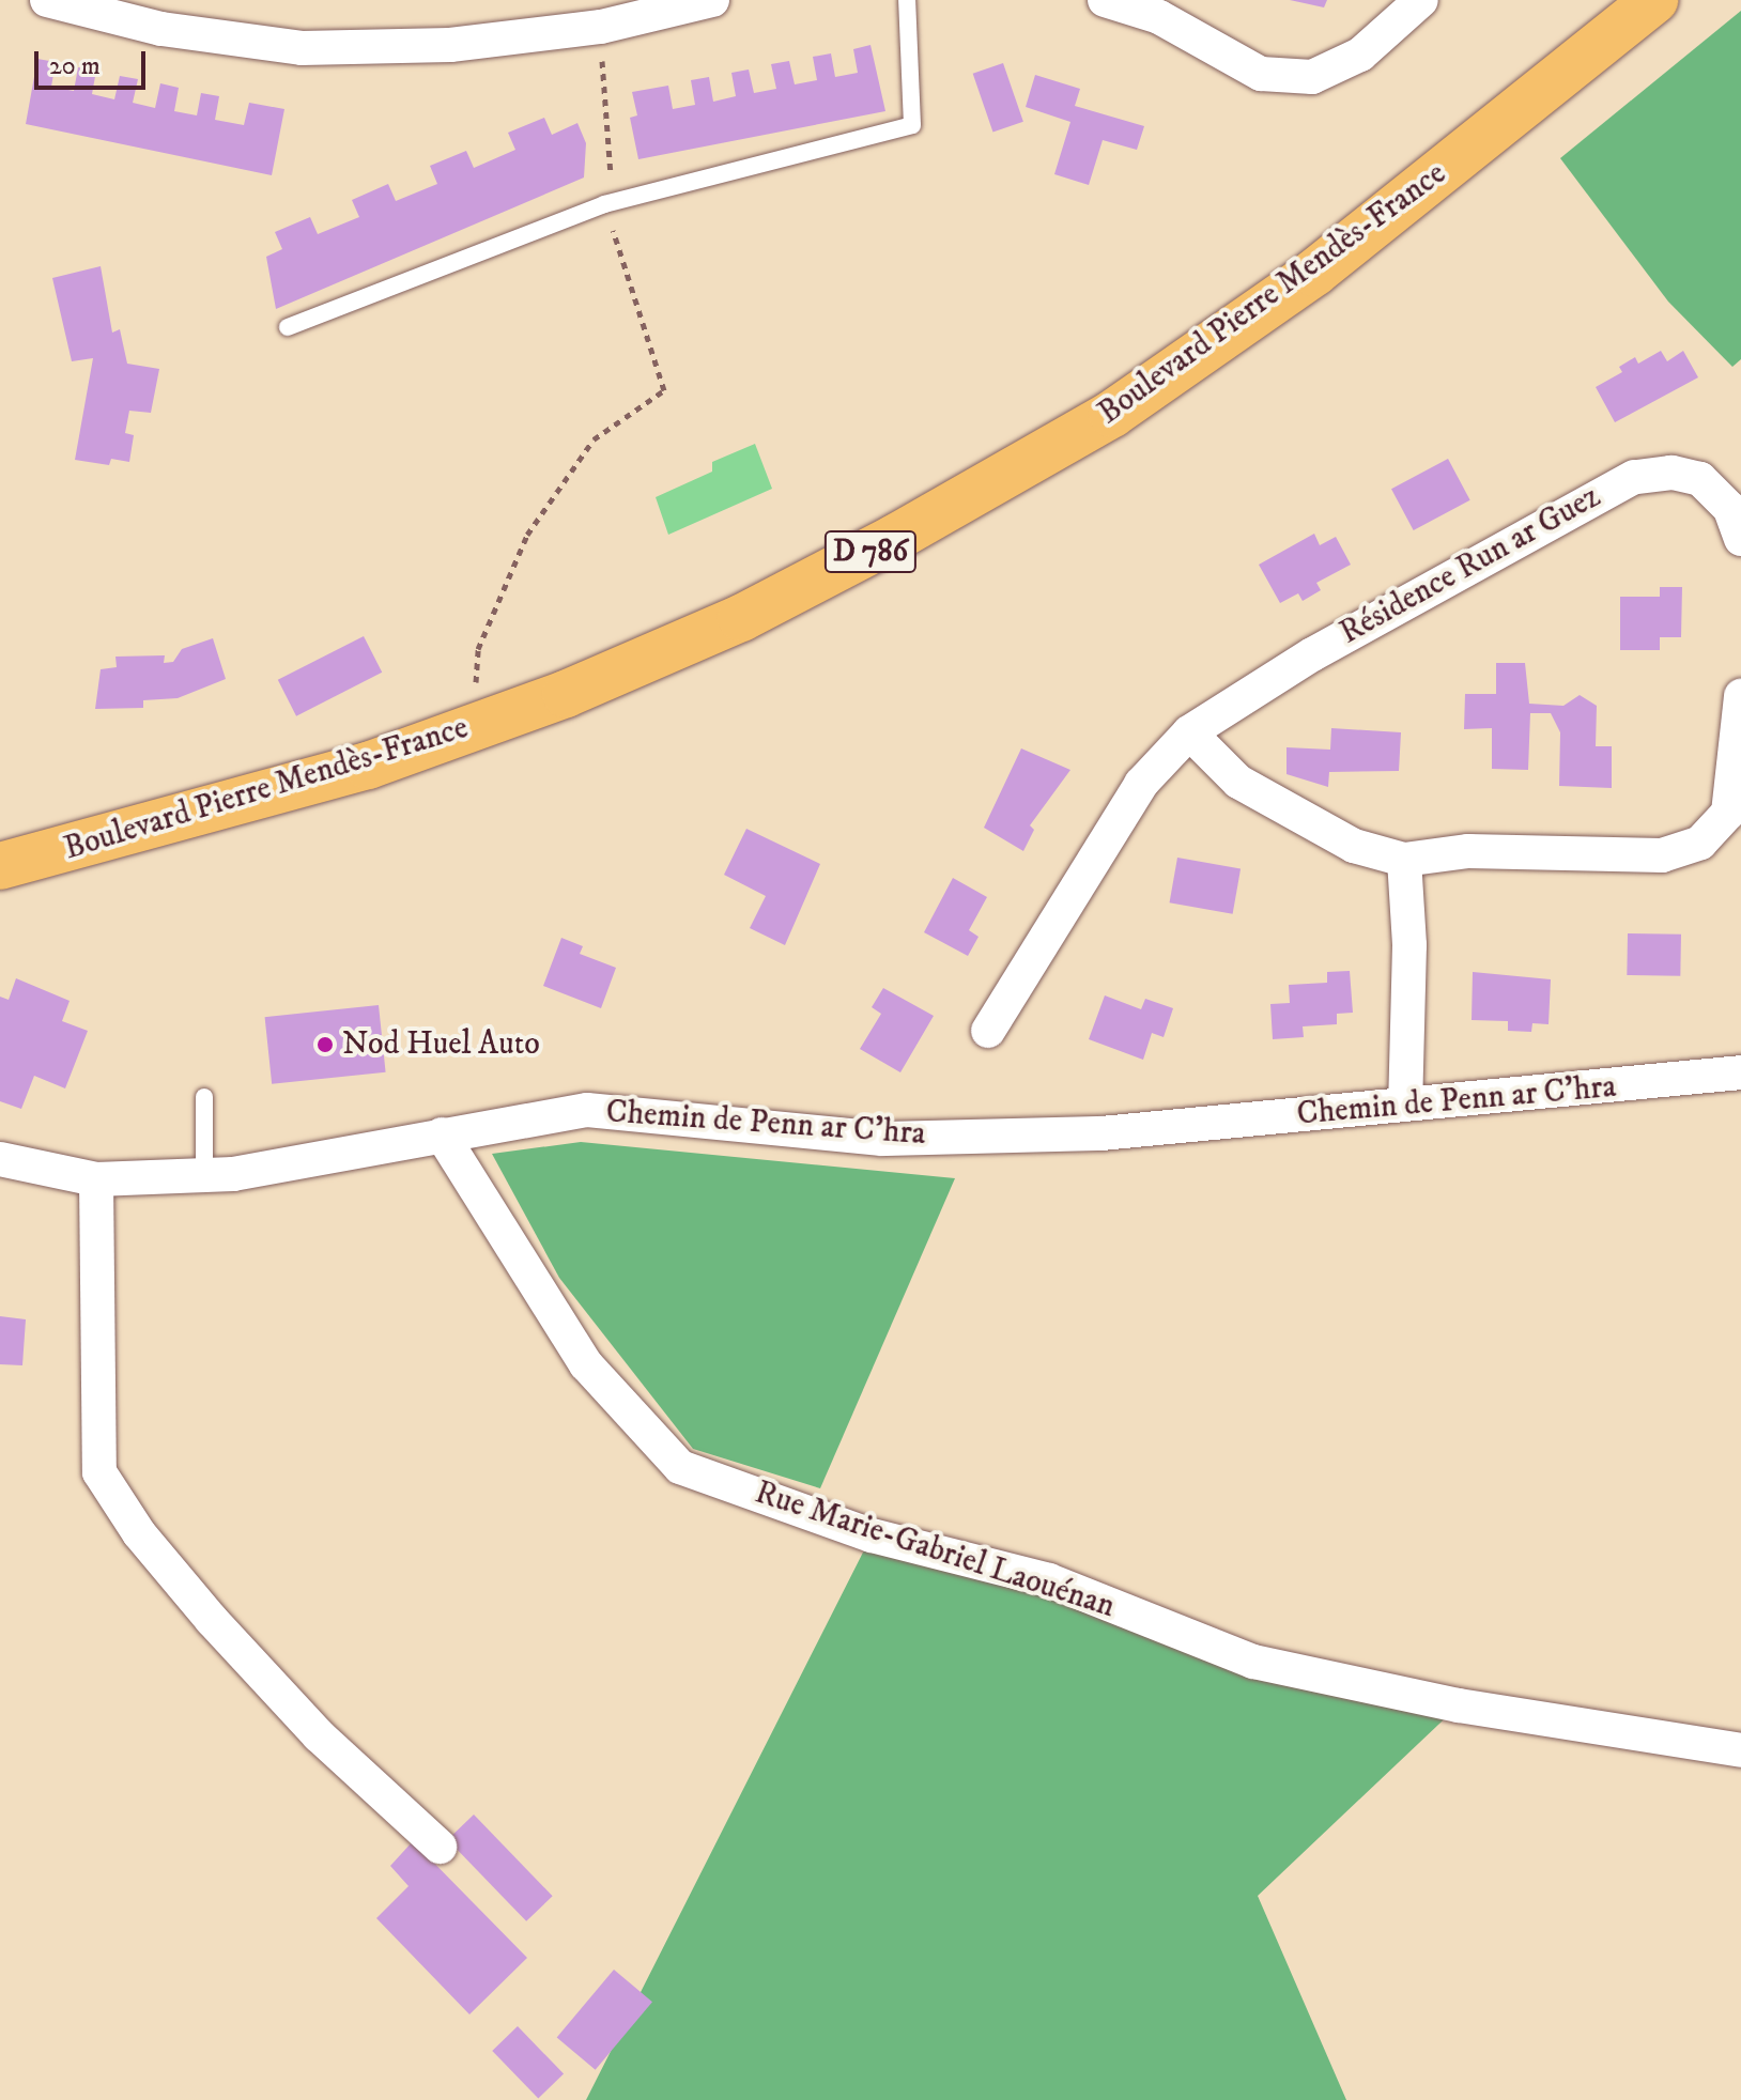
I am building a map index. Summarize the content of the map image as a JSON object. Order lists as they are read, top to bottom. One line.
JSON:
{"streets":{"main road":["Boulevard Pierre Mendès-France","D 786"],"street":["Résidence Run ar Guez","Chemin de Penn ar C'hra","Rue Marie-Gabriel Laouénan"]},"crossings":[["Chemin de Penn ar C'hra","Rue Marie-Gabriel Laouénan"]],"places":["Nod Huel Auto"],"scale_bar":"20 m"}
